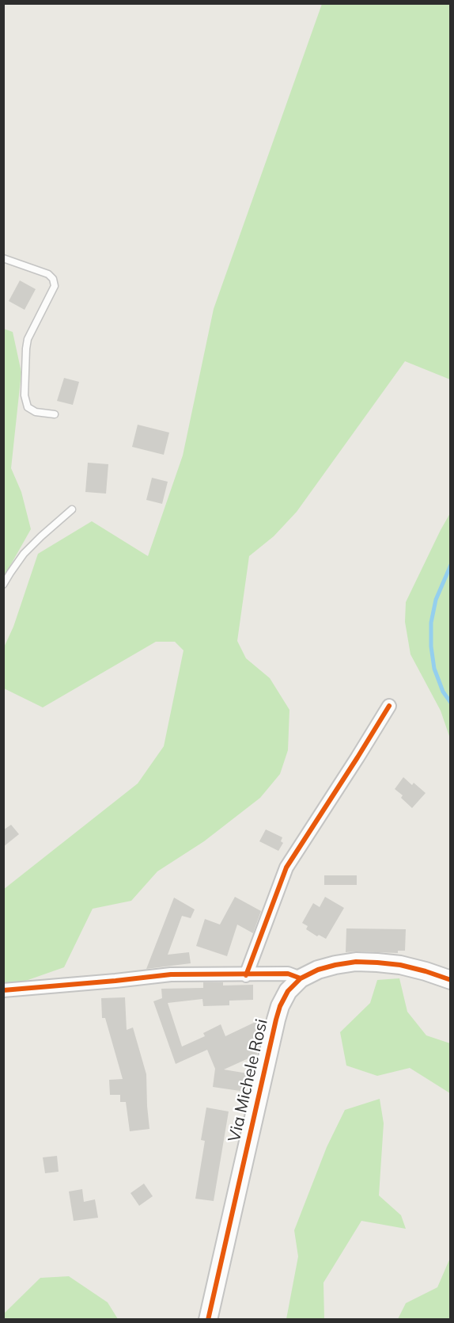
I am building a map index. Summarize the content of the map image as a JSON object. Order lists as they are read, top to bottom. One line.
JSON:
{"streets":{"street":["Via Michele Rosi"]}}
